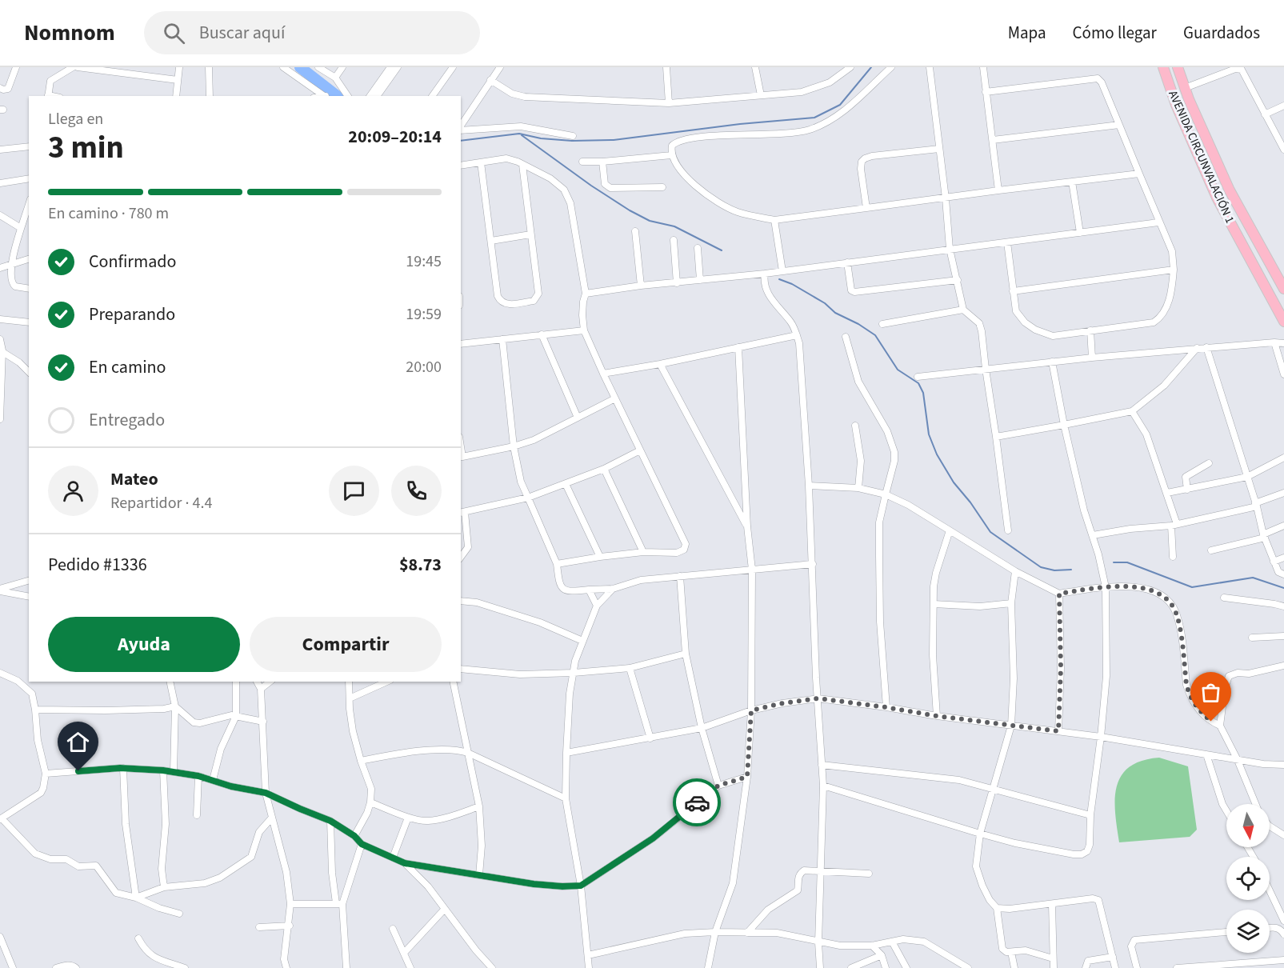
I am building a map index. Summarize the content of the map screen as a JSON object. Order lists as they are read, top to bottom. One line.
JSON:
{"streets":{"main road":["AVENIDA CIRCUNVALACIÓN 1"]},"north":"bottom","page":{"header":"Nomnom","search":"Buscar aquí","nav":["Mapa","Cómo llegar","Guardados"],"heading":["3 min","Llega en","20:09–20:14"],"panel":["Mateo","Repartidor · 4.4","Pedido #1336","$8.73"],"bar":"En camino · 780 m","list":[["Confirmado","19:45"],["Preparando","19:59"],["En camino","20:00"],"Entregado"],"buttons":["Ayuda","Compartir"]}}
